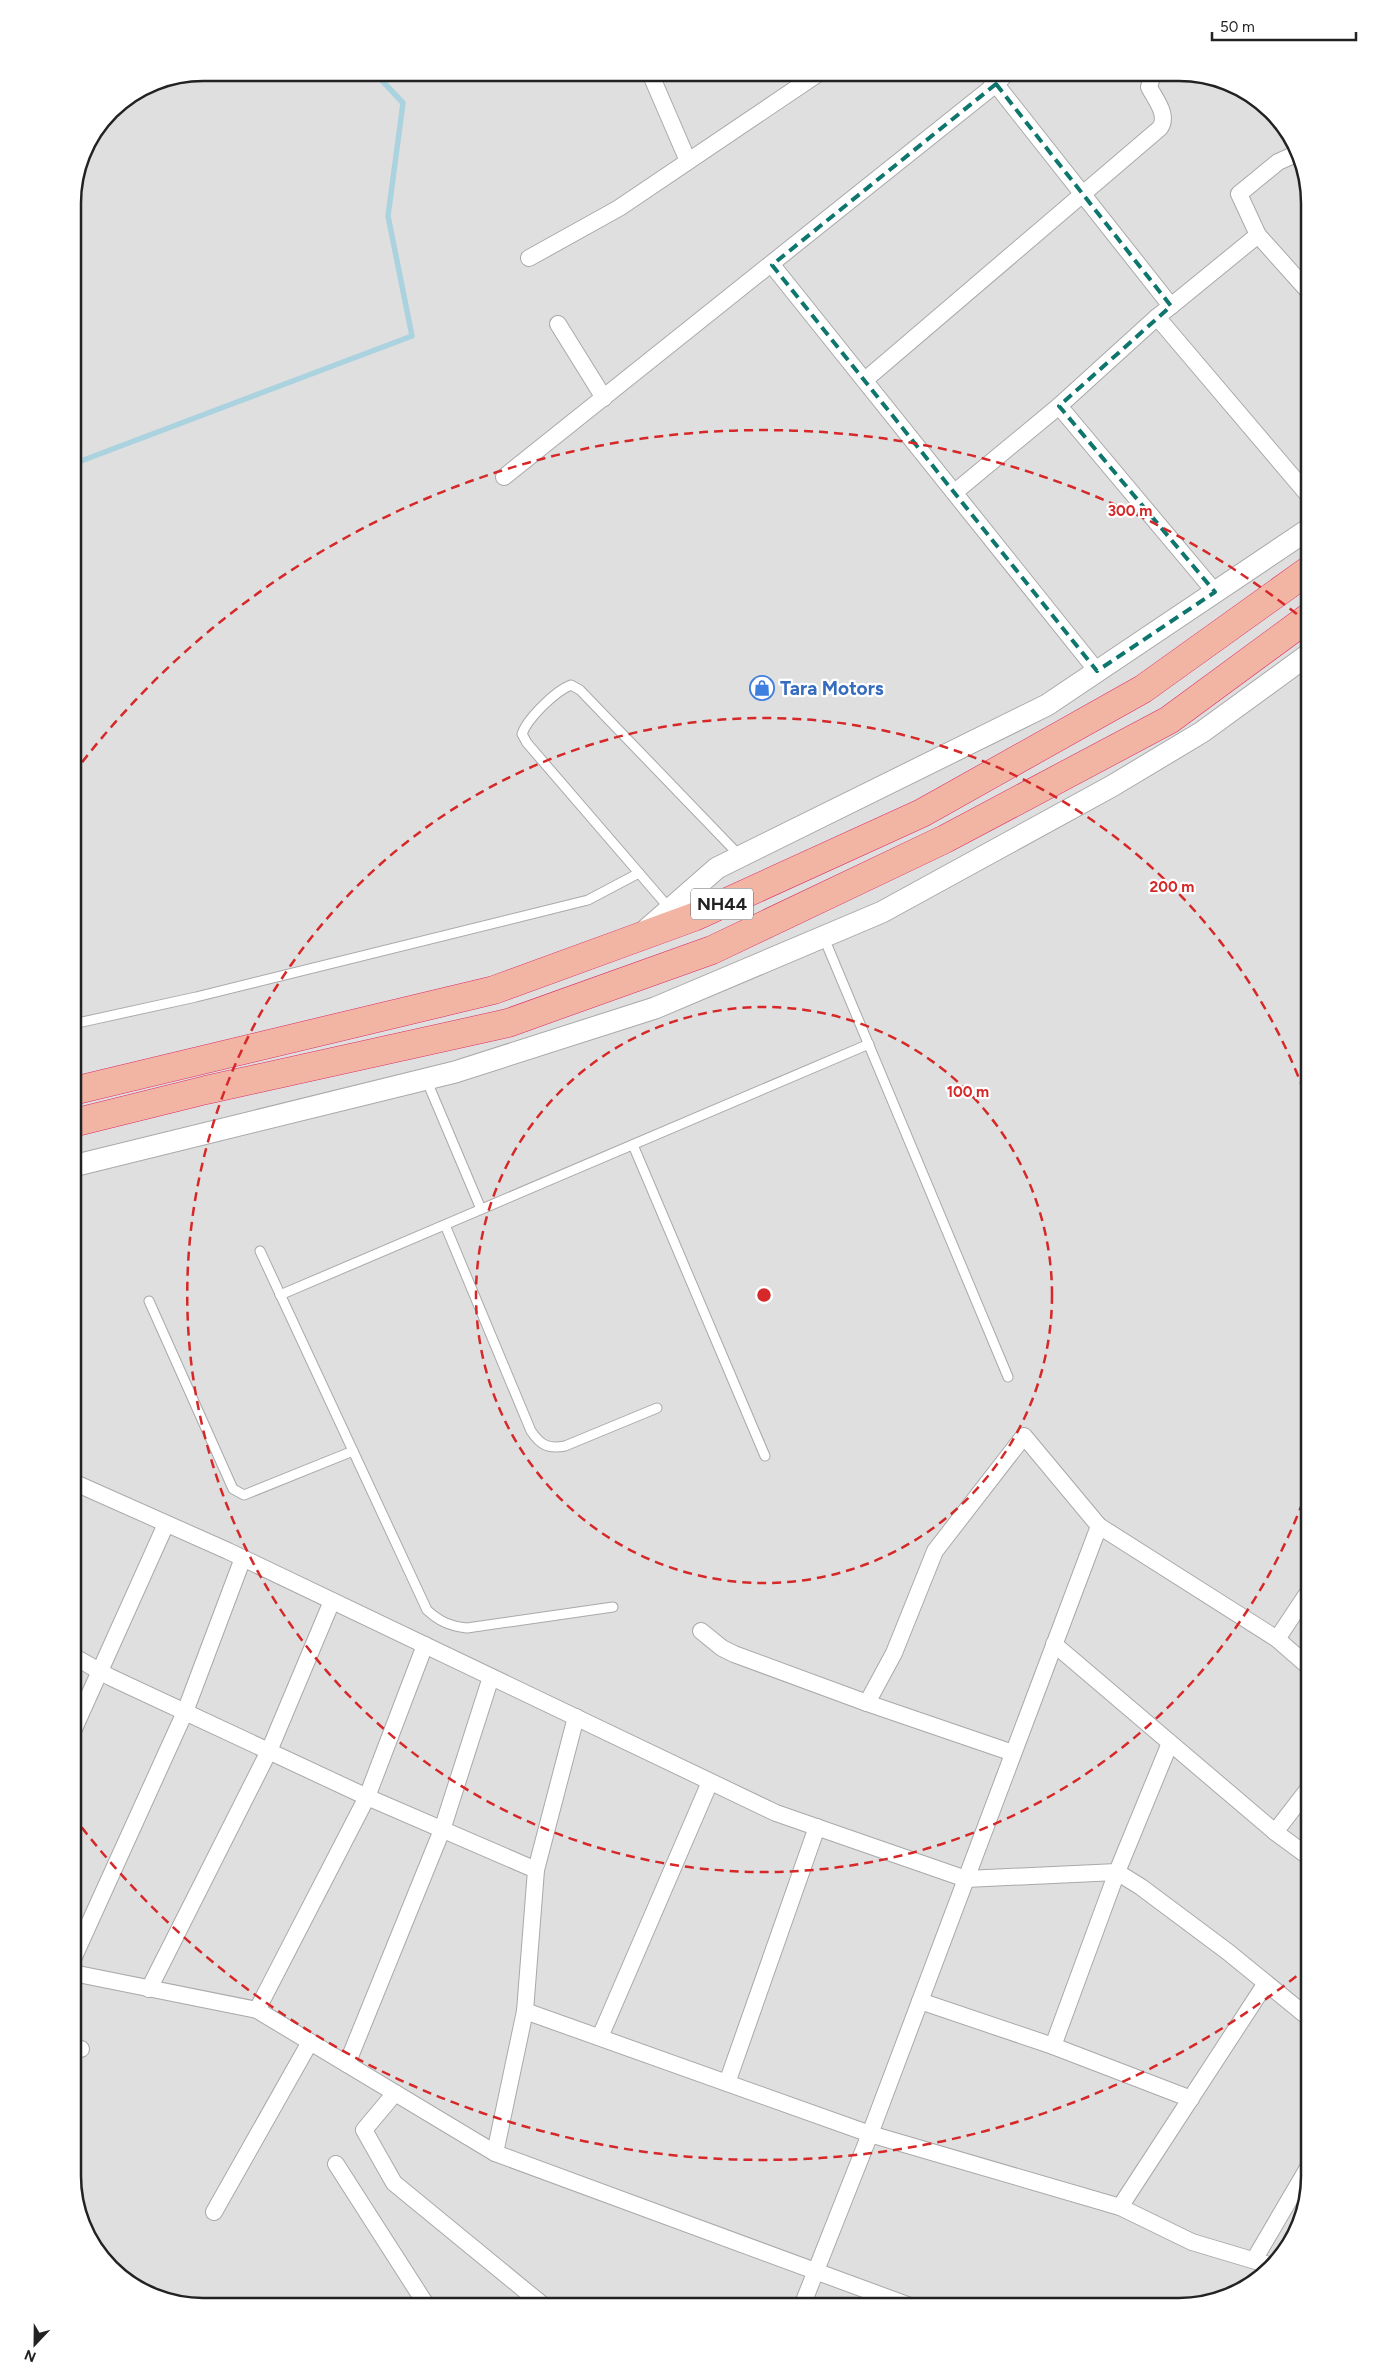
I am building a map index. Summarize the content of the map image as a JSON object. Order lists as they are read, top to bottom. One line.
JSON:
{"streets":{"highway":["NH44"]},"places":{"shop":["Tara Motors"]},"scale_bar":"50 m","north":"bottom","rings":["300 m","200 m","100 m"]}
